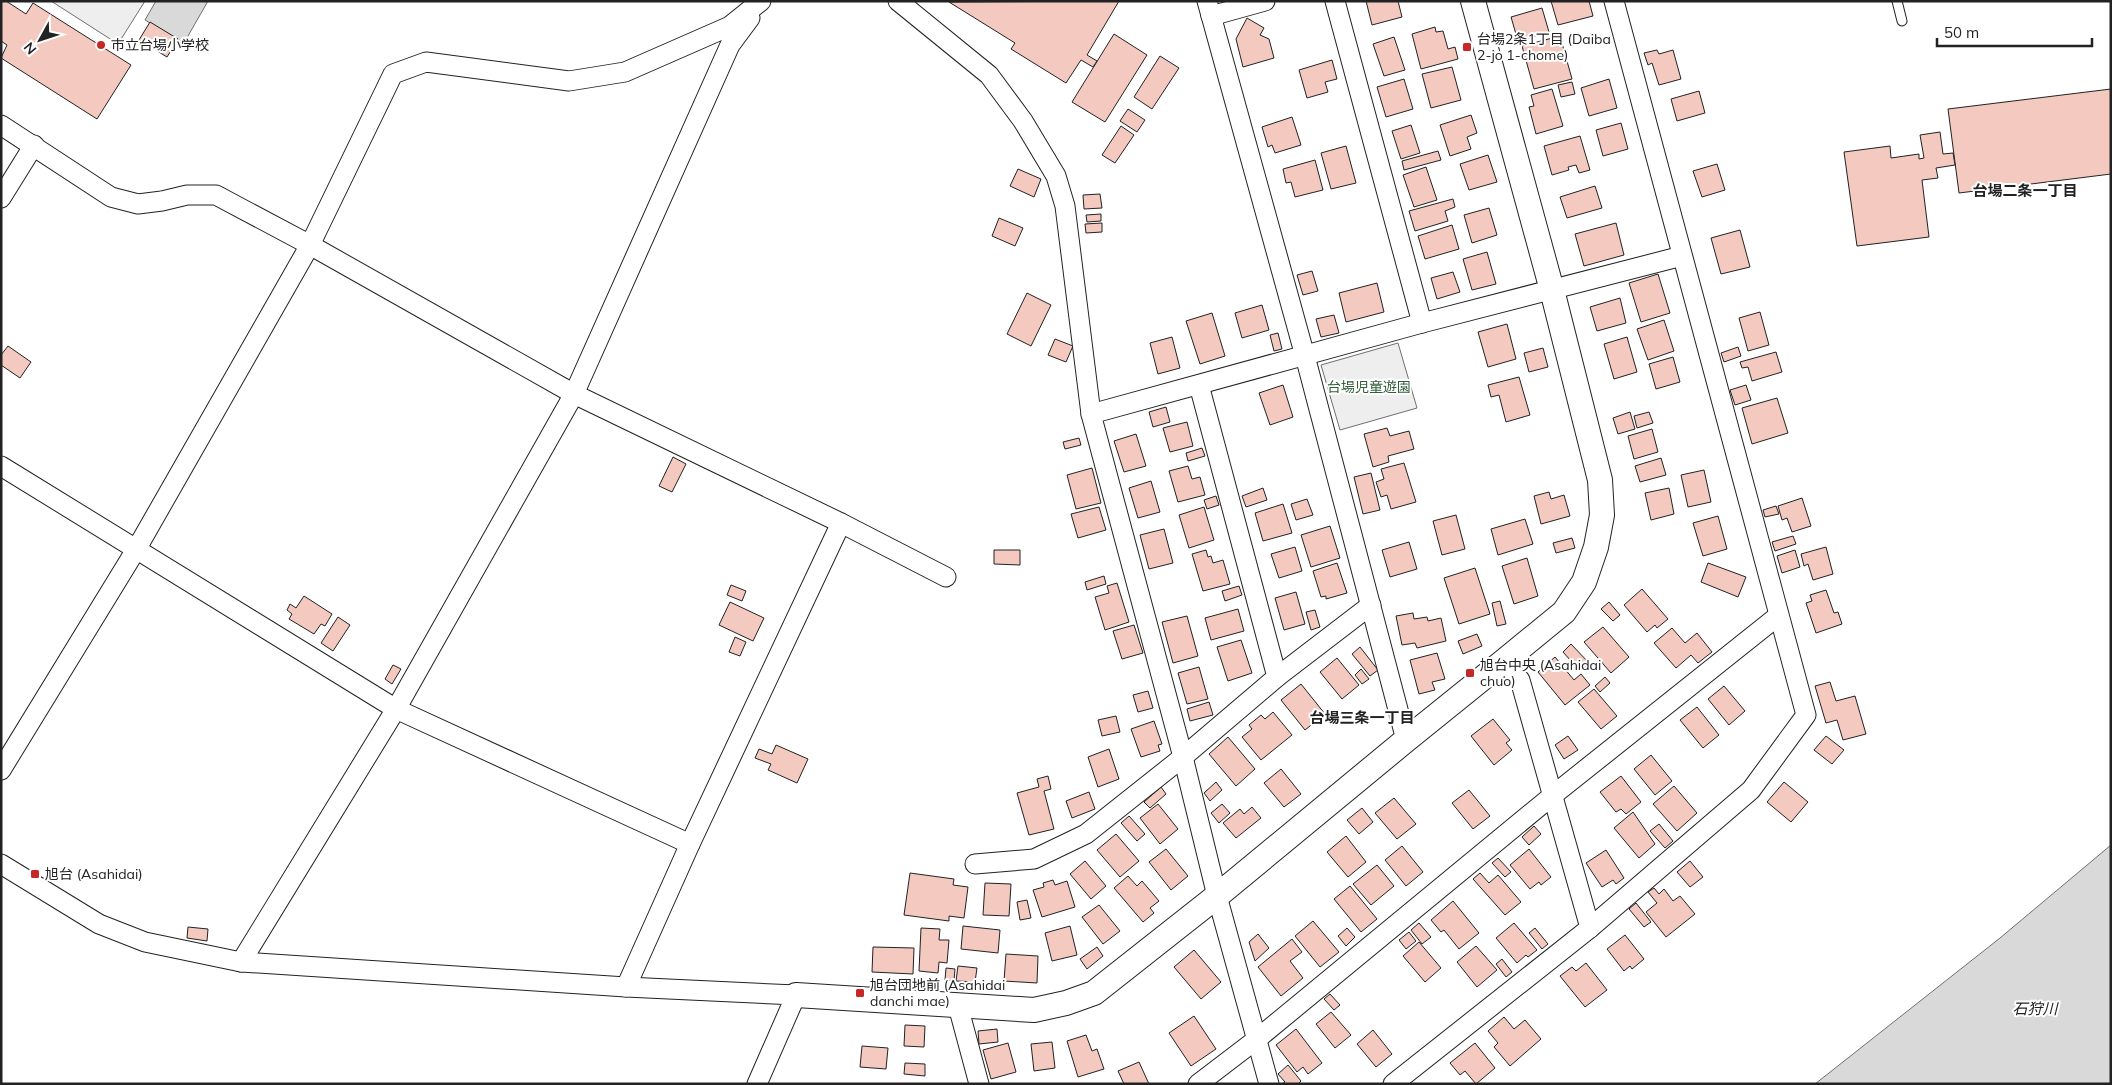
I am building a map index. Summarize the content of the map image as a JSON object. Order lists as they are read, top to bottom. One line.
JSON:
{"districts":["台場二条一丁目","台場三条一丁目"],"water":["石狩川"],"parks":["台場児童遊園"],"places":{"other":["市立台場小学校"],"transit":["台場2条1丁目 (Daiba 2-jo 1-chome)","旭台中央 (Asahidai chuo)","旭台 (Asahidai)","旭台団地前 (Asahidai danchi mae)"]},"scale_bar":"50 m","north":"bottom left"}
